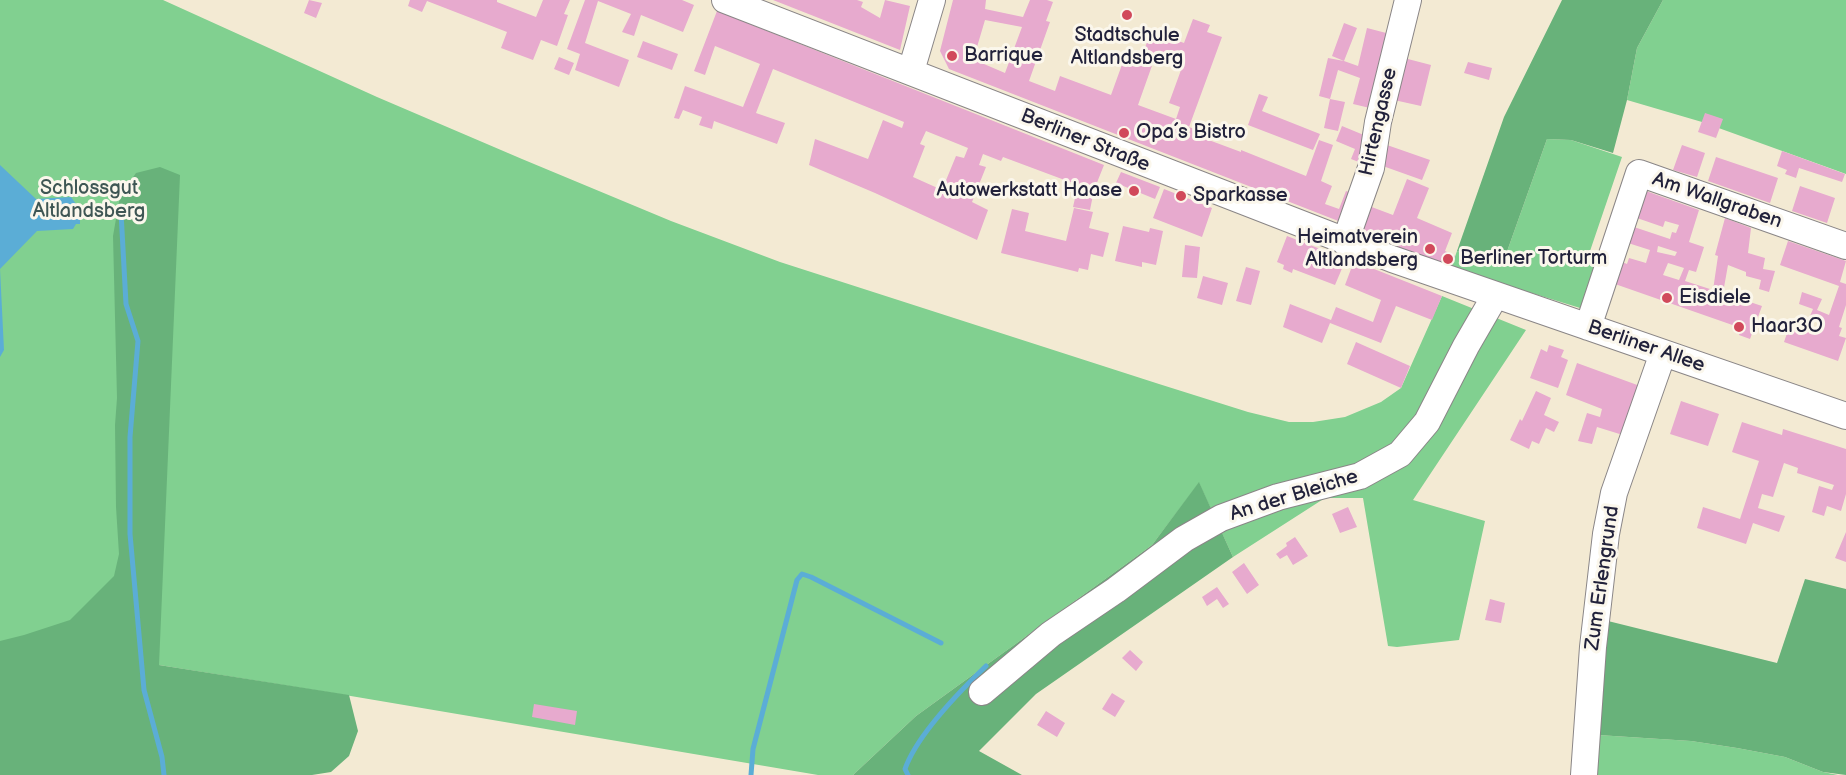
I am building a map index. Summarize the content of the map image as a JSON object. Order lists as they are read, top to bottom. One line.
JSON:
{"streets":{"street":["Hirtengasse","Berliner Straße","Am Wallgraben","Berliner Allee","An der Bleiche","Zum Erlengrund"]},"crossings":[["Hirtengasse","Berliner Straße"],["Berliner Straße","Berliner Allee"],["Am Wallgraben","Berliner Allee"],["Berliner Allee","An der Bleiche"],["Berliner Allee","Zum Erlengrund"]],"parks":["Schlossgut Altlandsberg"],"places":["Stadtschule Altlandsberg","Barrique","Opa´s Bistro","Autowerkstatt Haase","Sparkasse","Heimatverein Altlandsberg","Berliner Torturm","Eisdiele","Haar3O"]}
